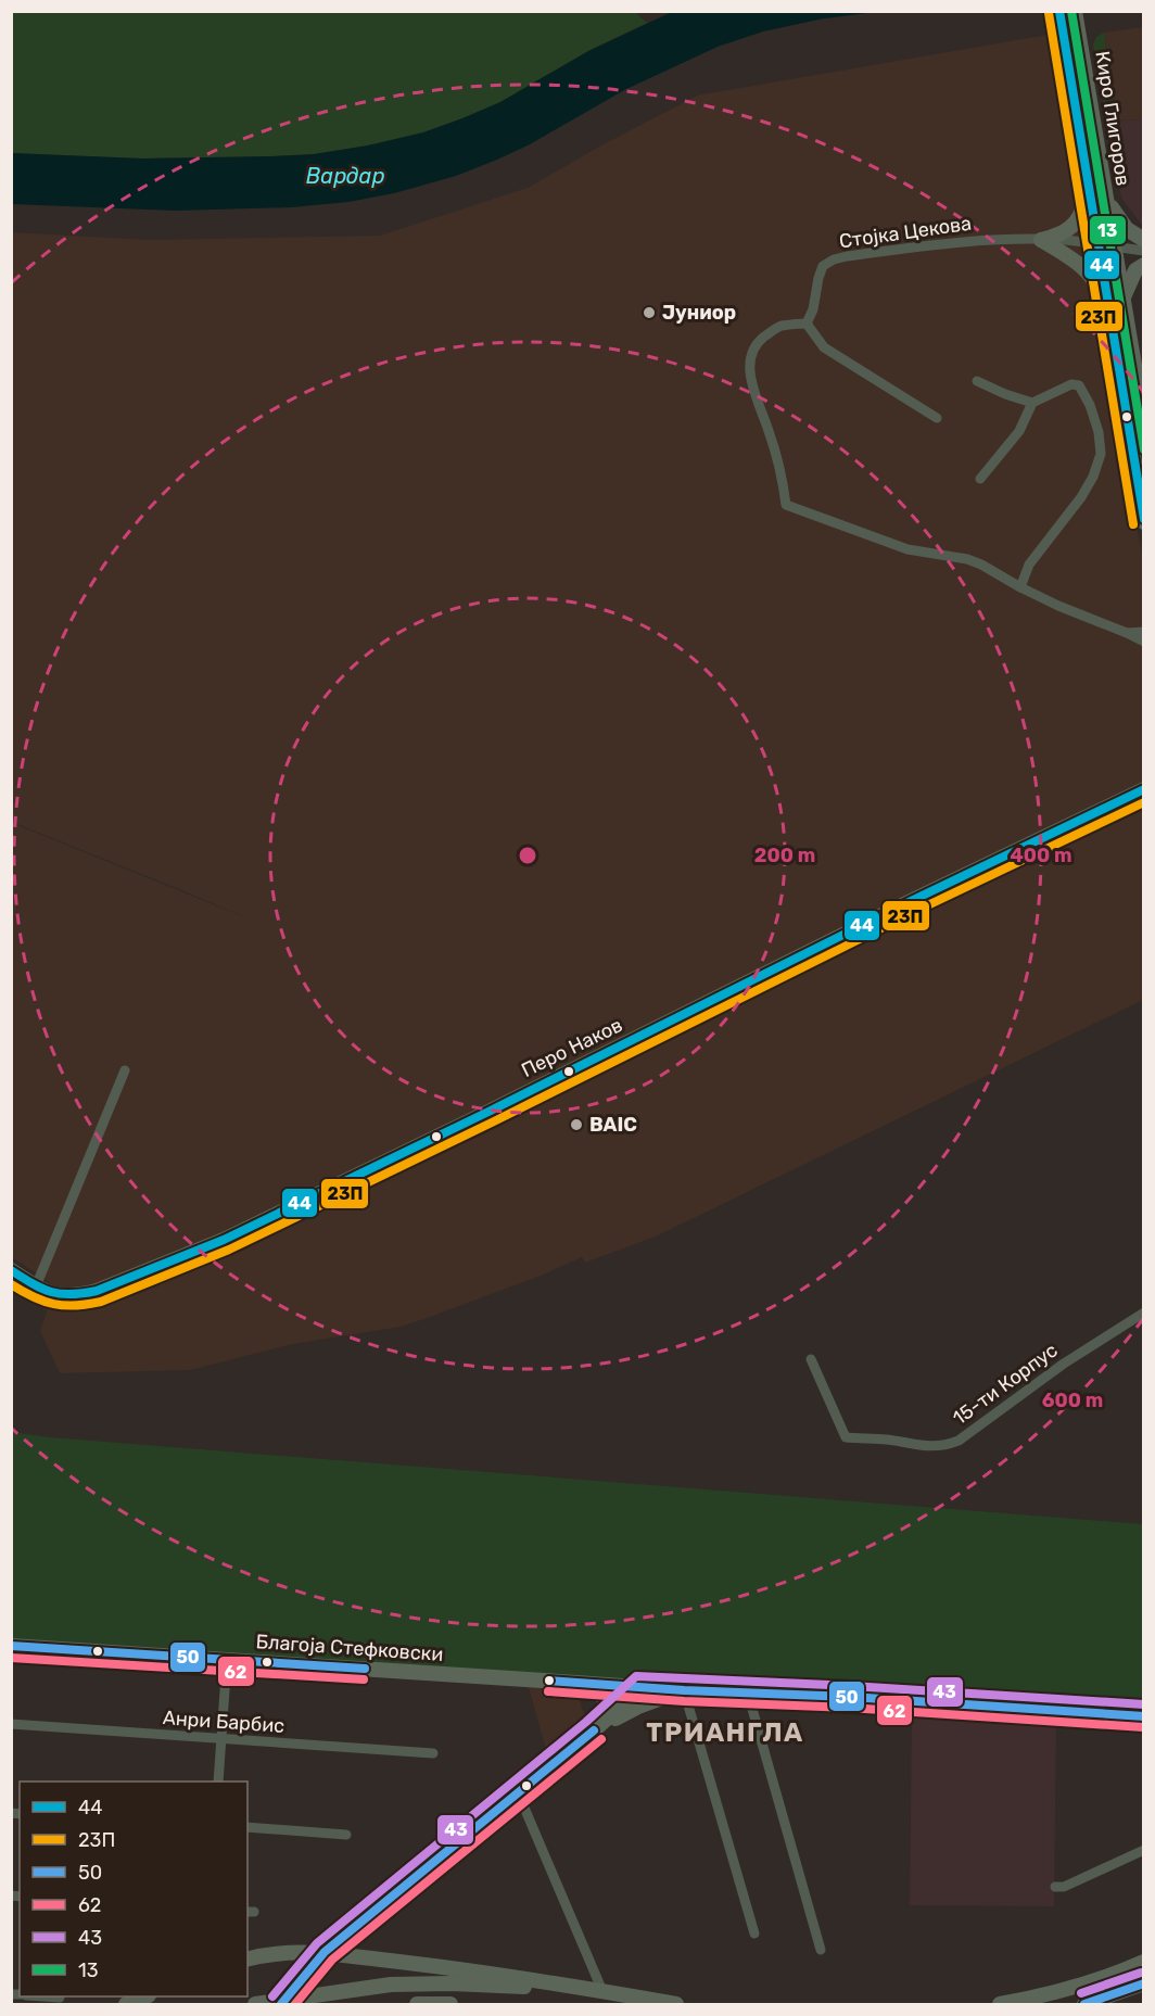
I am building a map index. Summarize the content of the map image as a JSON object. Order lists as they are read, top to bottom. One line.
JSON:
{"streets":{"street":["Киро Глигоров","Стојка Цекова","Перо Наков","15-ти Корпус","Благоја Стефковски","Анри Барбис"]},"crossings":[["Киро Глигоров","Стојка Цекова"]],"districts":["ТРИАНГЛА"],"water":["Вардар"],"places":["Јуниор","BAIC"],"lines":["transit line 44","transit line 13","transit line 23П","transit line 50","transit line 62","transit line 43"],"legend":["44","23П","50","62","43","13"],"rings":["200 m","400 m","600 m"]}
